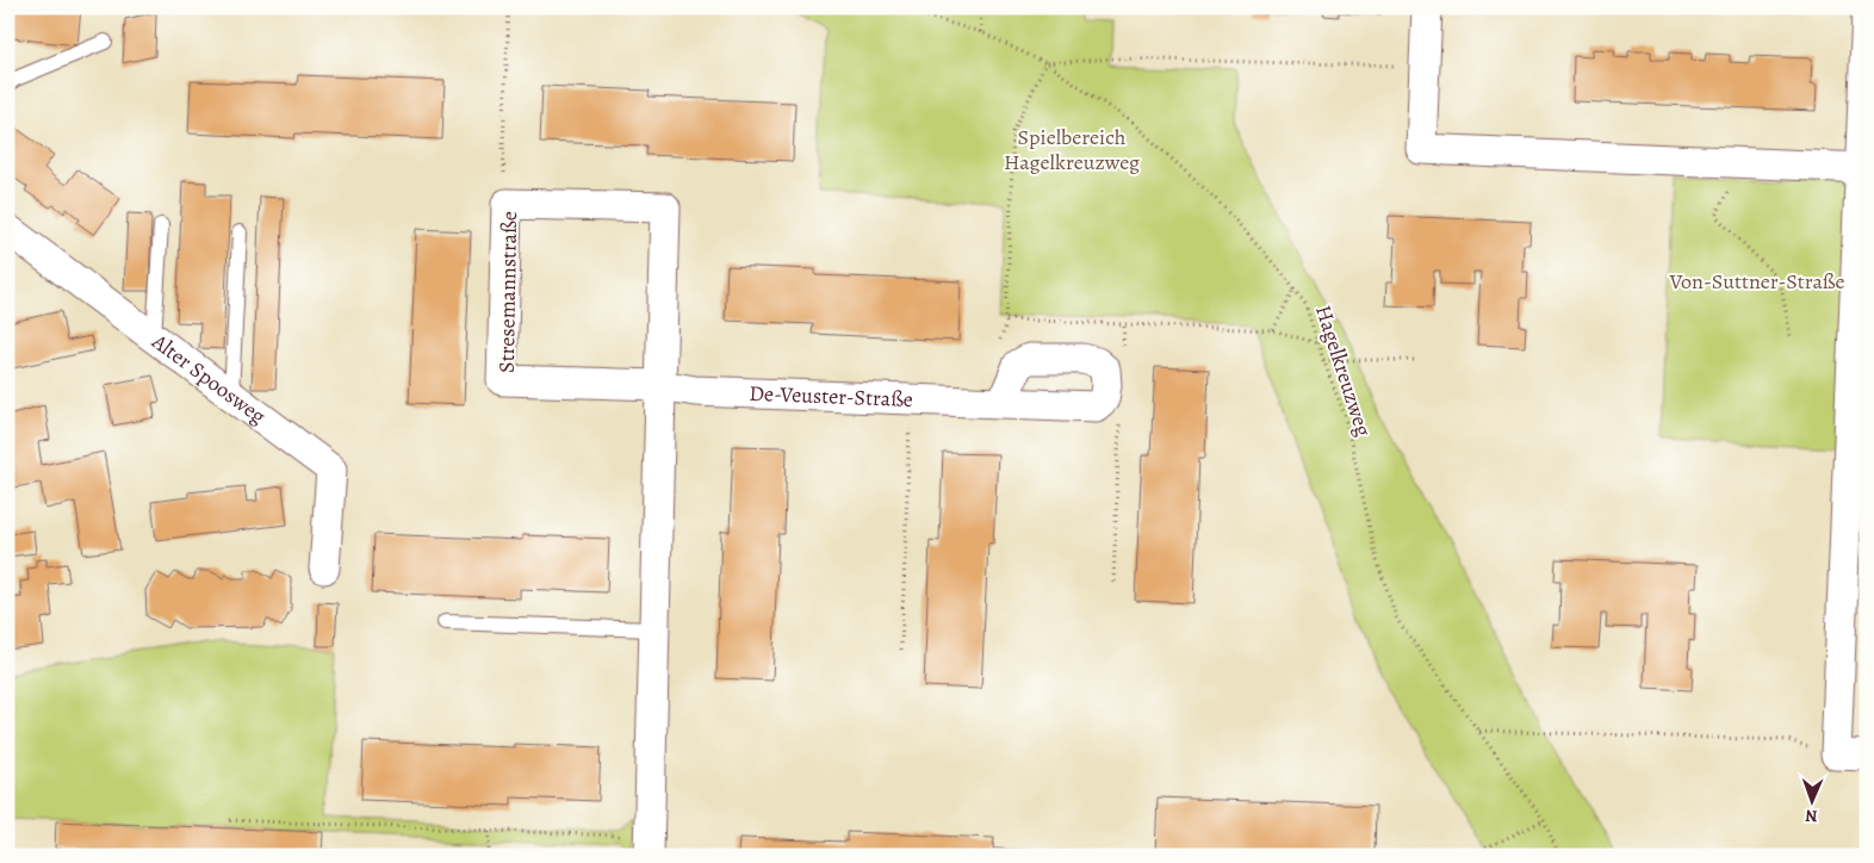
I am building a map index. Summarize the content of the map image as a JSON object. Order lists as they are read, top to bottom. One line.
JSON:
{"streets":{"street":["Stresemannstraße","Alter Spoosweg","De-Veuster-Straße"],"path":["Hagelkreuzweg"]},"crossings":[["Stresemannstraße","De-Veuster-Straße"]],"parks":["Spielbereich Hagelkreuzweg","Von-Suttner-Straße"],"north":"bottom"}
